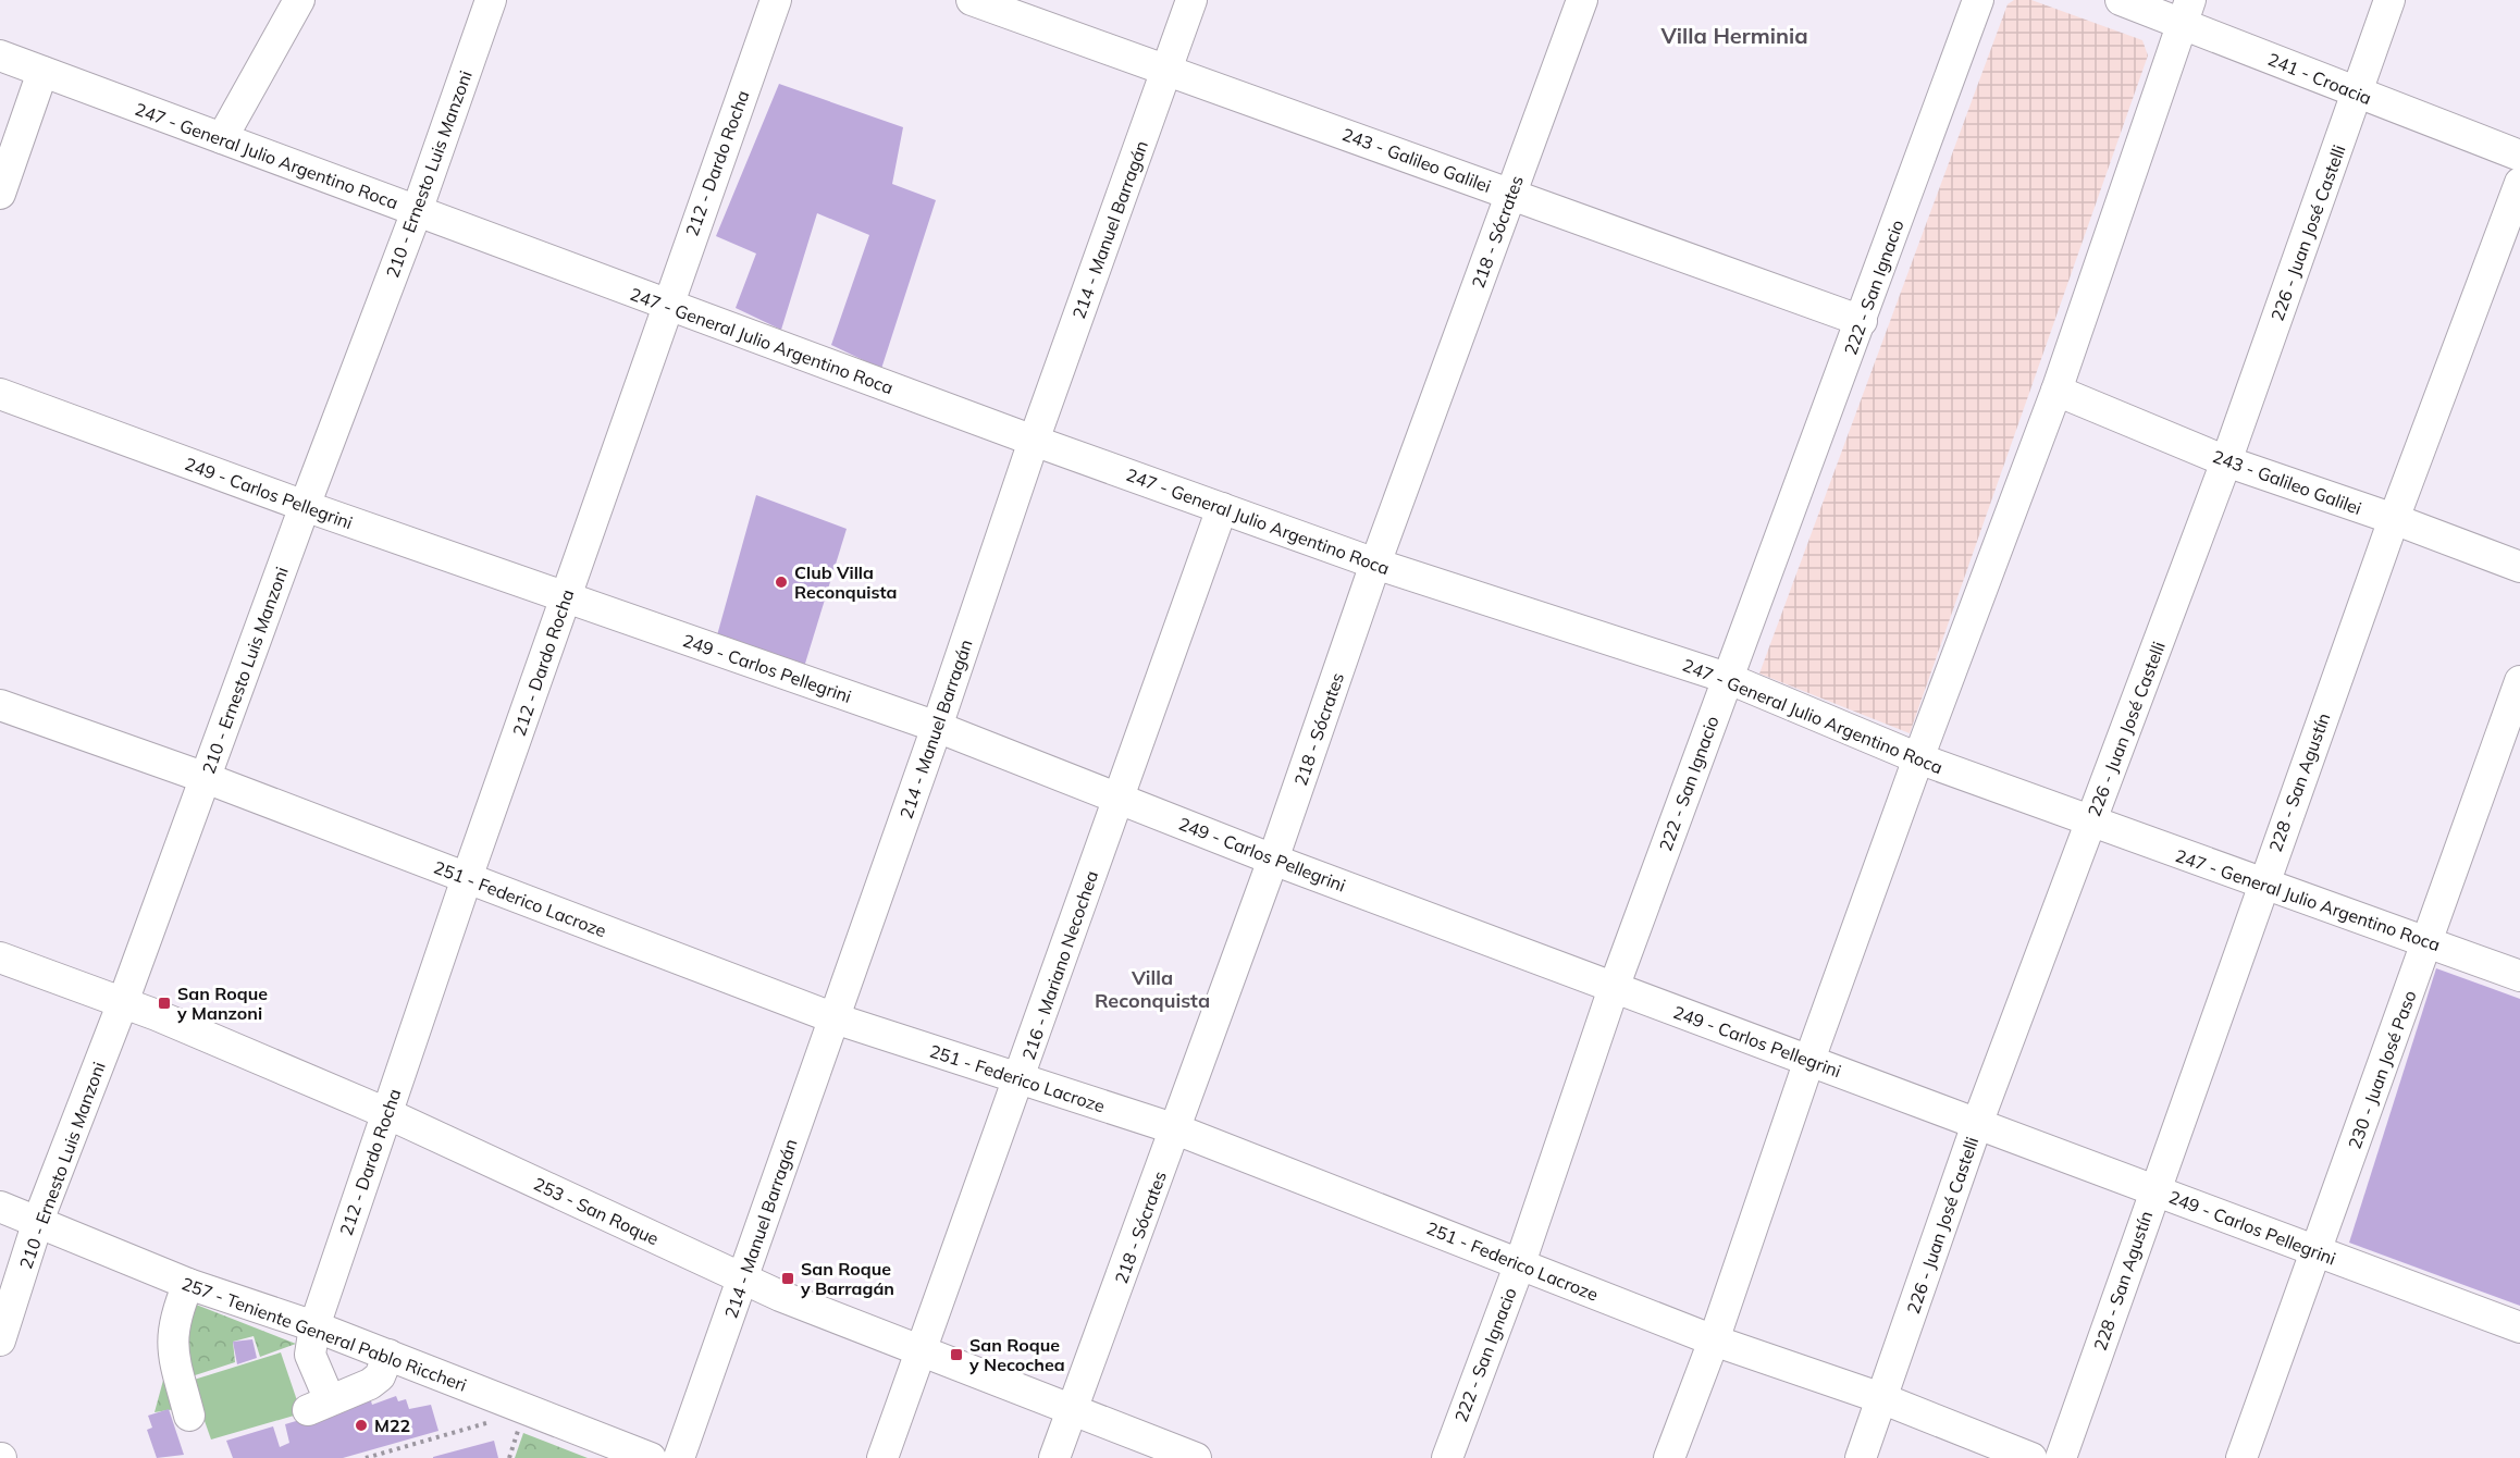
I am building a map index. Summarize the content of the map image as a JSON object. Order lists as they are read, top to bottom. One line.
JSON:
{"streets":{"street":["241 - Croacia","247 - General Julio Argentino Roca","243 - Galileo Galilei","212 - Dardo Rocha","210 - Ernesto Luis Manzoni","214 - Manuel Barragán","218 - Sócrates","226 - Juan José Castelli","222 - San Ignacio","249 - Carlos Pellegrini","228 - San Agustín","251 - Federico Lacroze","216 - Mariano Necochea","230 - Juan José Paso","253 - San Roque","257 - Teniente General Pablo Riccheri"]},"crossings":[["241 - Croacia","226 - Juan José Castelli"],["247 - General Julio Argentino Roca","212 - Dardo Rocha"],["247 - General Julio Argentino Roca","210 - Ernesto Luis Manzoni"],["247 - General Julio Argentino Roca","214 - Manuel Barragán"],["247 - General Julio Argentino Roca","218 - Sócrates"],["247 - General Julio Argentino Roca","226 - Juan José Castelli"],["247 - General Julio Argentino Roca","222 - San Ignacio"],["247 - General Julio Argentino Roca","228 - San Agustín"],["247 - General Julio Argentino Roca","216 - Mariano Necochea"],["247 - General Julio Argentino Roca","230 - Juan José Paso"],["243 - Galileo Galilei","214 - Manuel Barragán"],["243 - Galileo Galilei","218 - Sócrates"],["243 - Galileo Galilei","226 - Juan José Castelli"],["243 - Galileo Galilei","222 - San Ignacio"],["243 - Galileo Galilei","228 - San Agustín"],["212 - Dardo Rocha","249 - Carlos Pellegrini"],["212 - Dardo Rocha","251 - Federico Lacroze"],["212 - Dardo Rocha","253 - San Roque"],["212 - Dardo Rocha","257 - Teniente General Pablo Riccheri"],["210 - Ernesto Luis Manzoni","249 - Carlos Pellegrini"],["210 - Ernesto Luis Manzoni","251 - Federico Lacroze"],["210 - Ernesto Luis Manzoni","253 - San Roque"],["210 - Ernesto Luis Manzoni","257 - Teniente General Pablo Riccheri"],["214 - Manuel Barragán","249 - Carlos Pellegrini"],["214 - Manuel Barragán","251 - Federico Lacroze"],["214 - Manuel Barragán","253 - San Roque"],["218 - Sócrates","249 - Carlos Pellegrini"],["218 - Sócrates","251 - Federico Lacroze"],["218 - Sócrates","253 - San Roque"],["226 - Juan José Castelli","249 - Carlos Pellegrini"],["226 - Juan José Castelli","251 - Federico Lacroze"],["222 - San Ignacio","249 - Carlos Pellegrini"],["222 - San Ignacio","251 - Federico Lacroze"],["249 - Carlos Pellegrini","228 - San Agustín"],["249 - Carlos Pellegrini","216 - Mariano Necochea"],["249 - Carlos Pellegrini","230 - Juan José Paso"],["251 - Federico Lacroze","216 - Mariano Necochea"],["216 - Mariano Necochea","253 - San Roque"]],"districts":["Villa Herminia","Villa Reconquista"],"places":{"other":["Club Villa Reconquista","M22"],"transit":["San Roque y Manzoni","San Roque y Barragán","San Roque y Necochea"]}}
